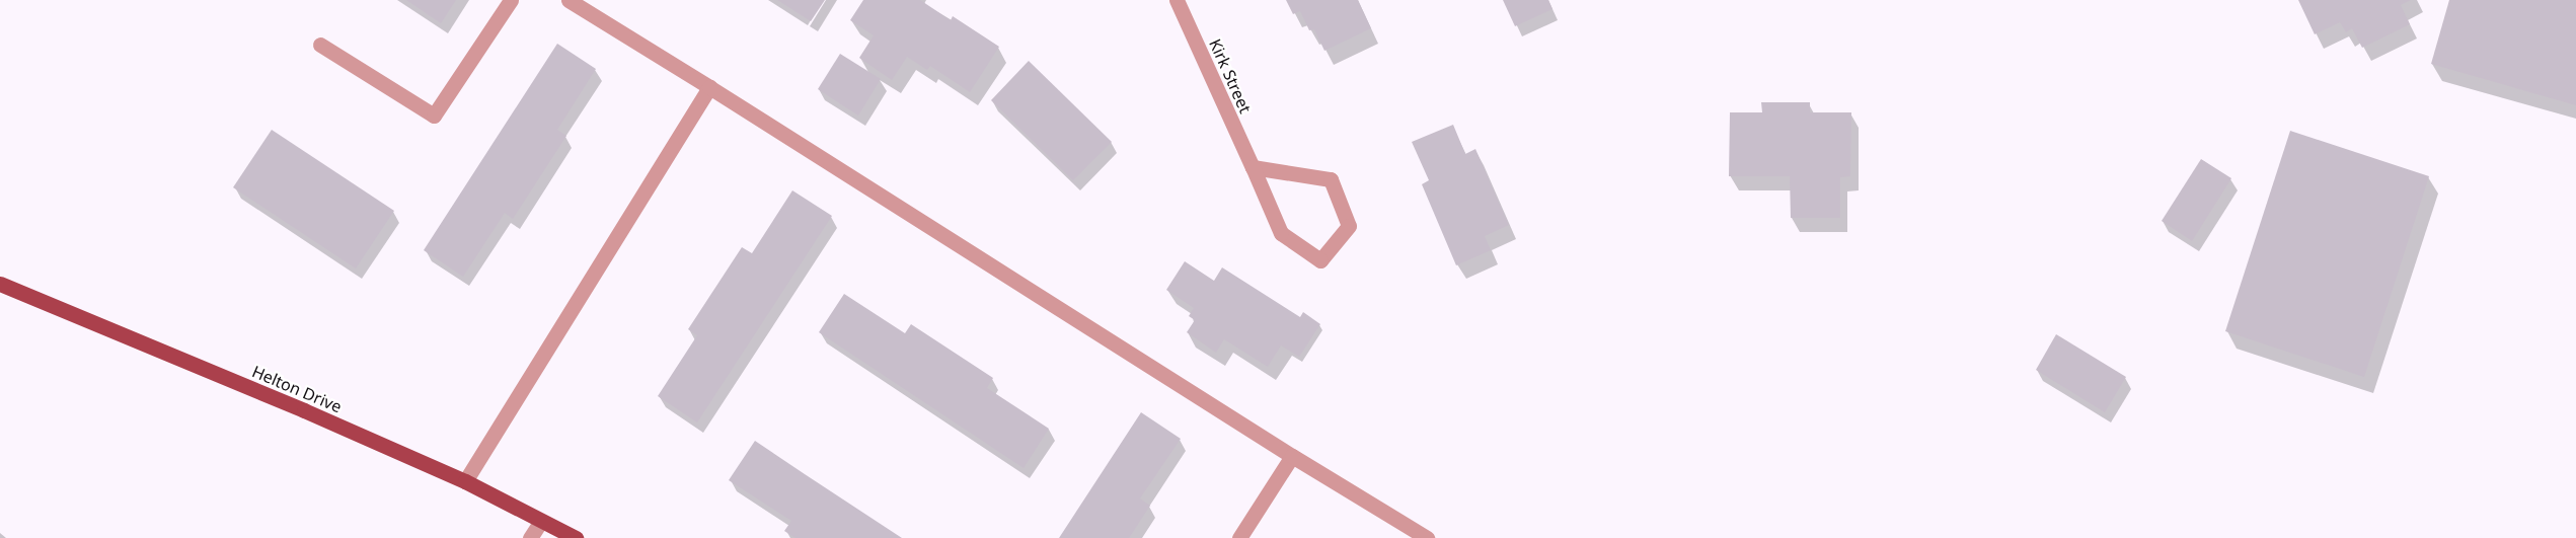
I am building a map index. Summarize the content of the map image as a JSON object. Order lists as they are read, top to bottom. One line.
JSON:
{"streets":{"main road":["Helton Drive"],"street":["Kirk Street"]}}
